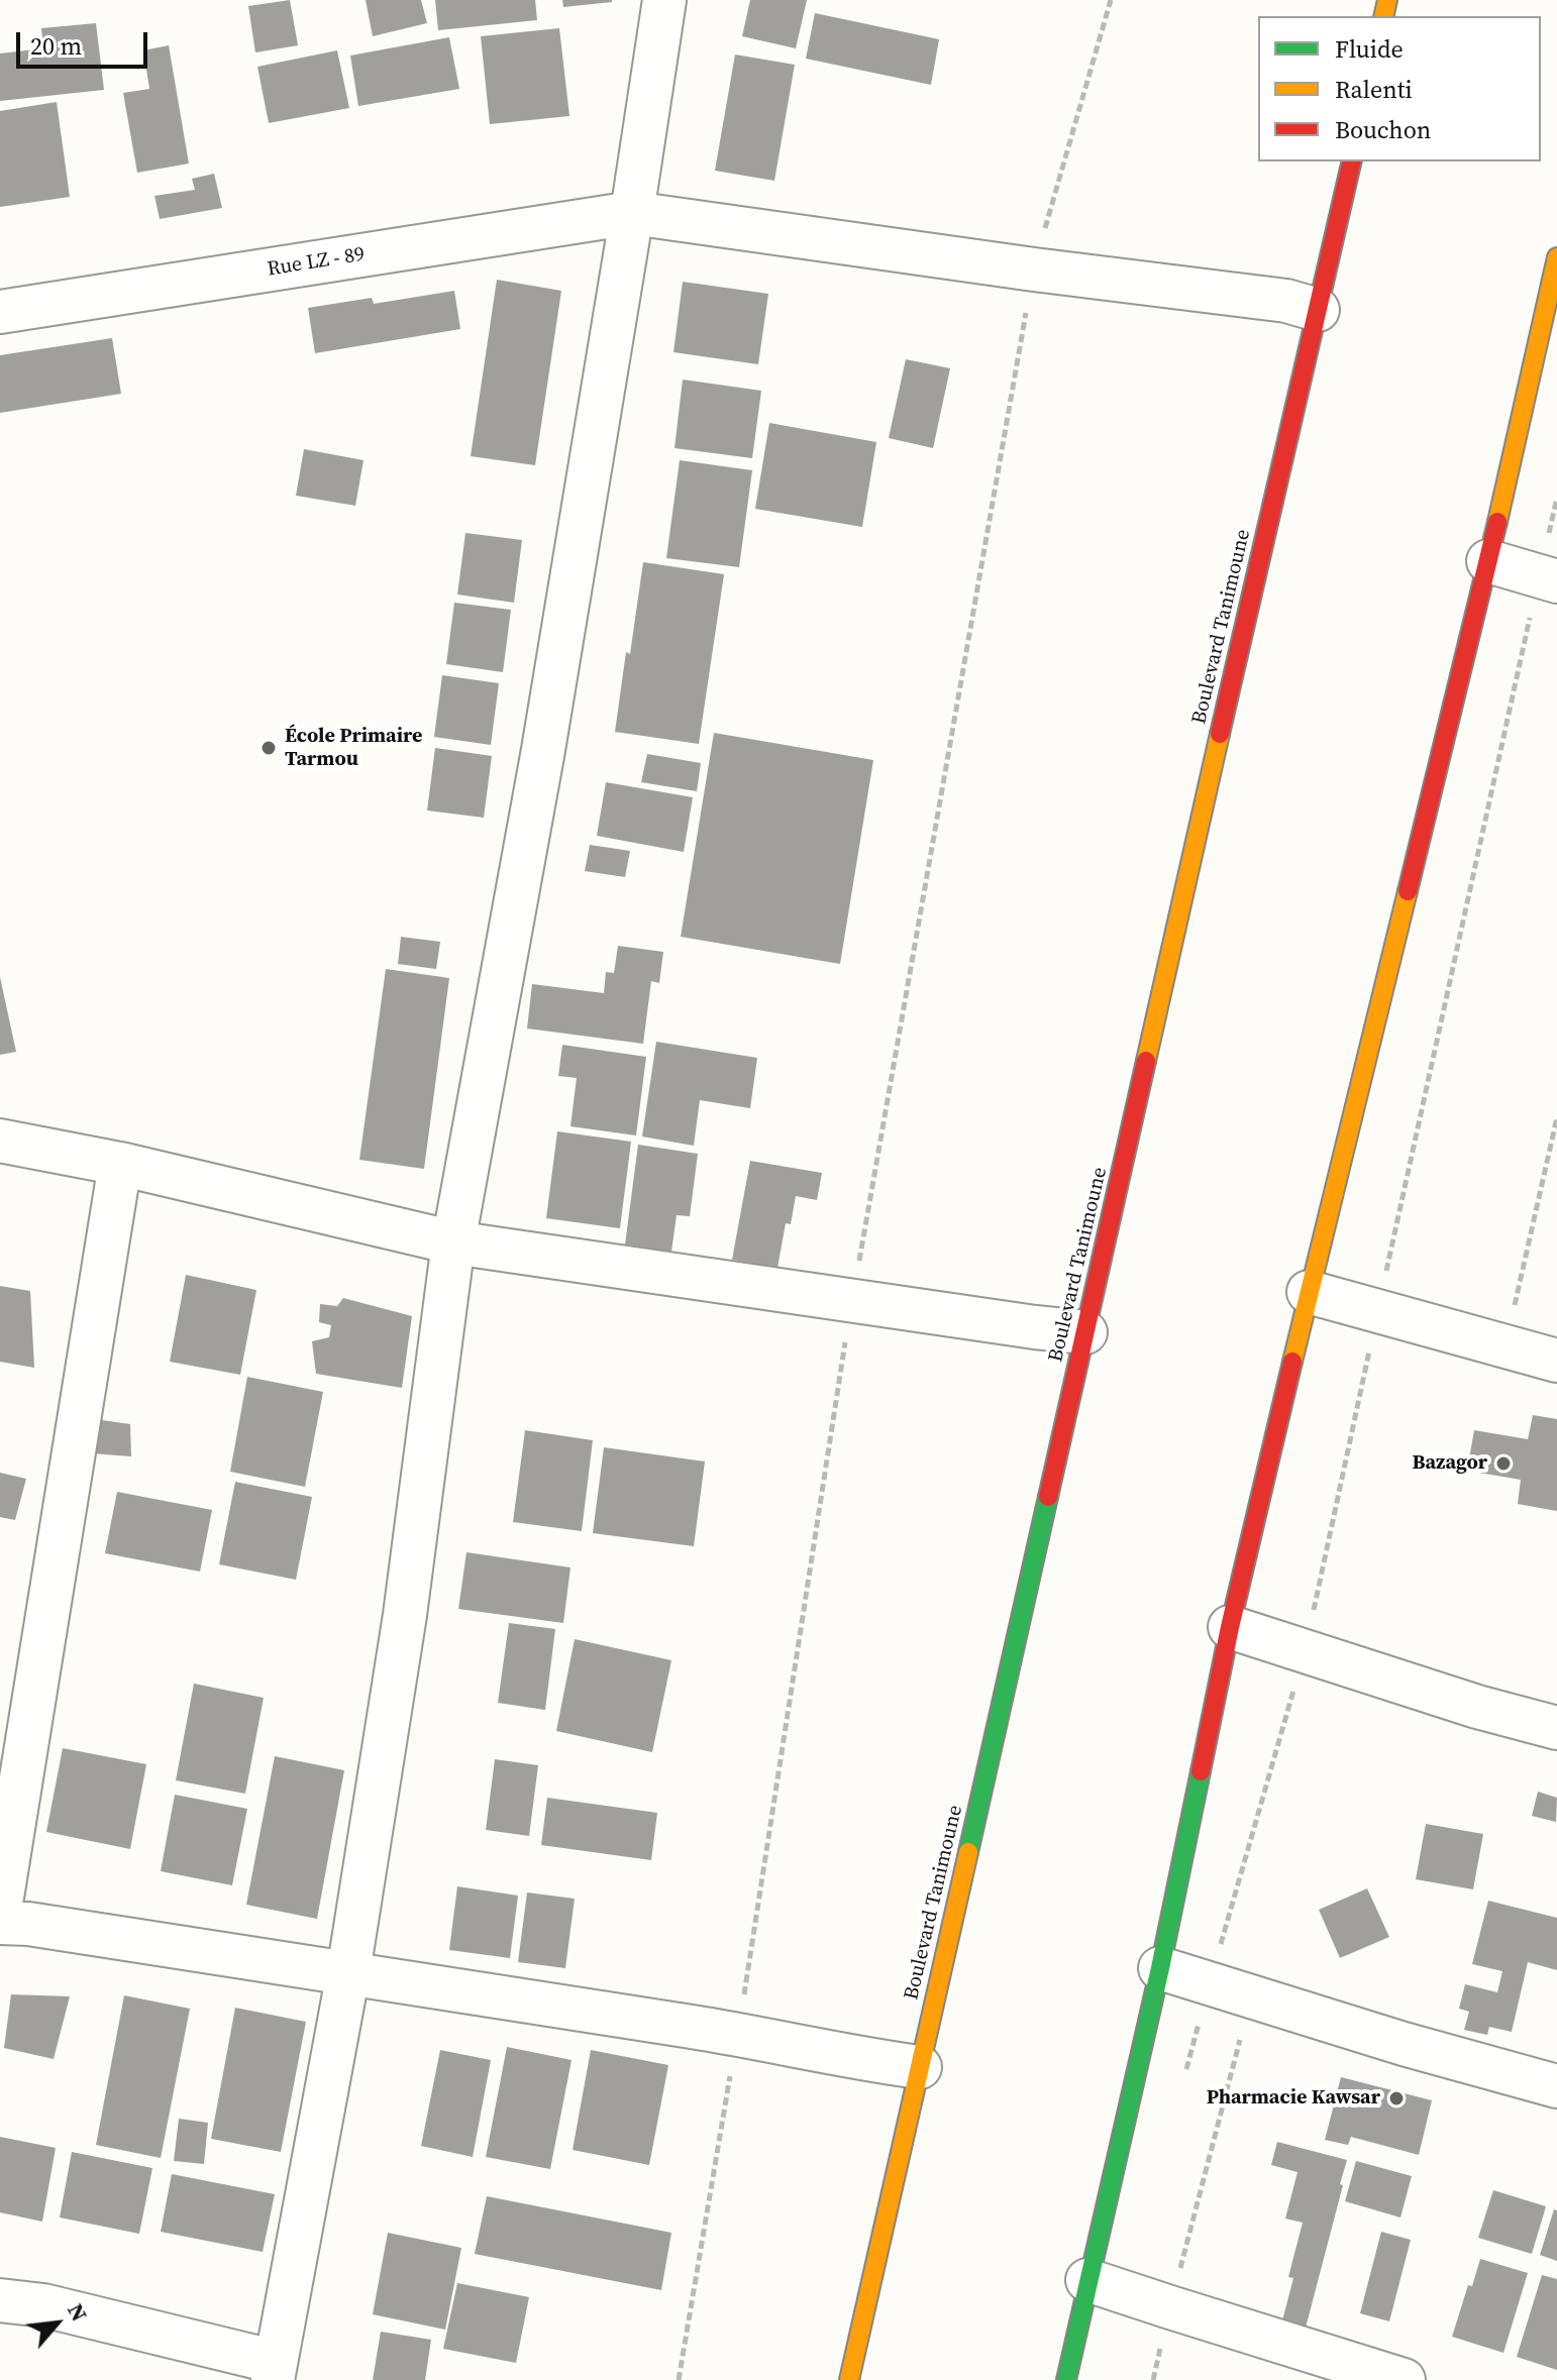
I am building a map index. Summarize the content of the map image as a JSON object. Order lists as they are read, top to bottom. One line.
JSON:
{"streets":{"main road":["Boulevard Tanimoune"],"street":["Rue LZ - 89"]},"crossings":[["Rue LZ - 89","Boulevard Tanimoune"]],"places":["École Primaire Tarmou","Bazagor","Pharmacie Kawsar"],"legend":["Fluide","Ralenti","Bouchon"],"scale_bar":"20 m","north":"top right"}
